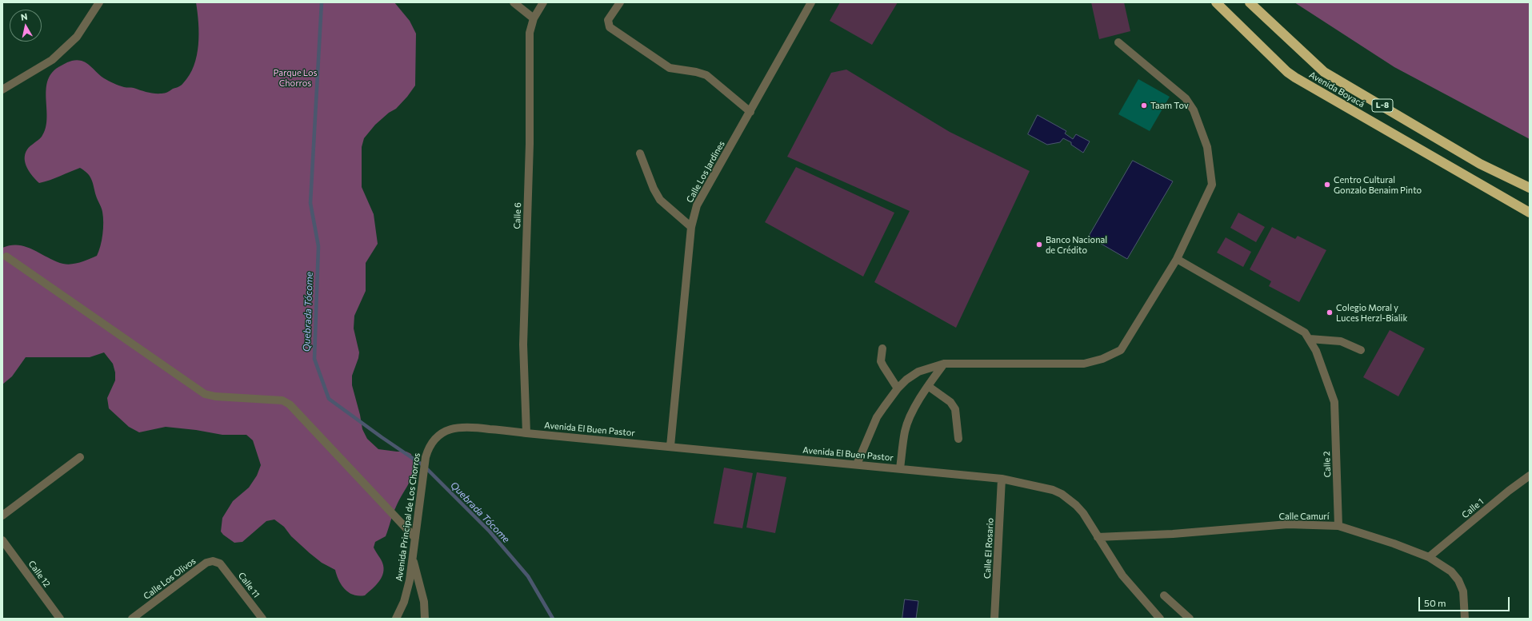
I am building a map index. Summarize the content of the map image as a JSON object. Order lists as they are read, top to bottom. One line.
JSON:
{"streets":{"highway":["Avenida Boyacá","L-8"],"street":["Calle Los Jardines","Calle 6","Avenida El Buen Pastor","Calle 2","Calle 1","Calle Camurí","Avenida Principal de Los Chorros","Calle El Rosario","Calle 12","Calle Los Olivos","Calle 11"]},"crossings":[["Calle Los Jardines","Avenida El Buen Pastor"],["Calle 6","Avenida El Buen Pastor"],["Avenida El Buen Pastor","Calle Camurí"],["Avenida El Buen Pastor","Avenida Principal de Los Chorros"],["Avenida El Buen Pastor","Calle El Rosario"],["Calle 2","Calle Camurí"],["Calle 1","Calle Camurí"],["Calle Los Olivos","Calle 11"]],"water":["Quebrada Tócome"],"parks":["Parque Los Chorros"],"places":["Taam Tov","Centro Cultural Gonzalo Benaim Pinto","Banco Nacional de Crédito","Colegio Moral y Luces Herzl-Bialik"],"scale_bar":"50 m","north":"top"}
